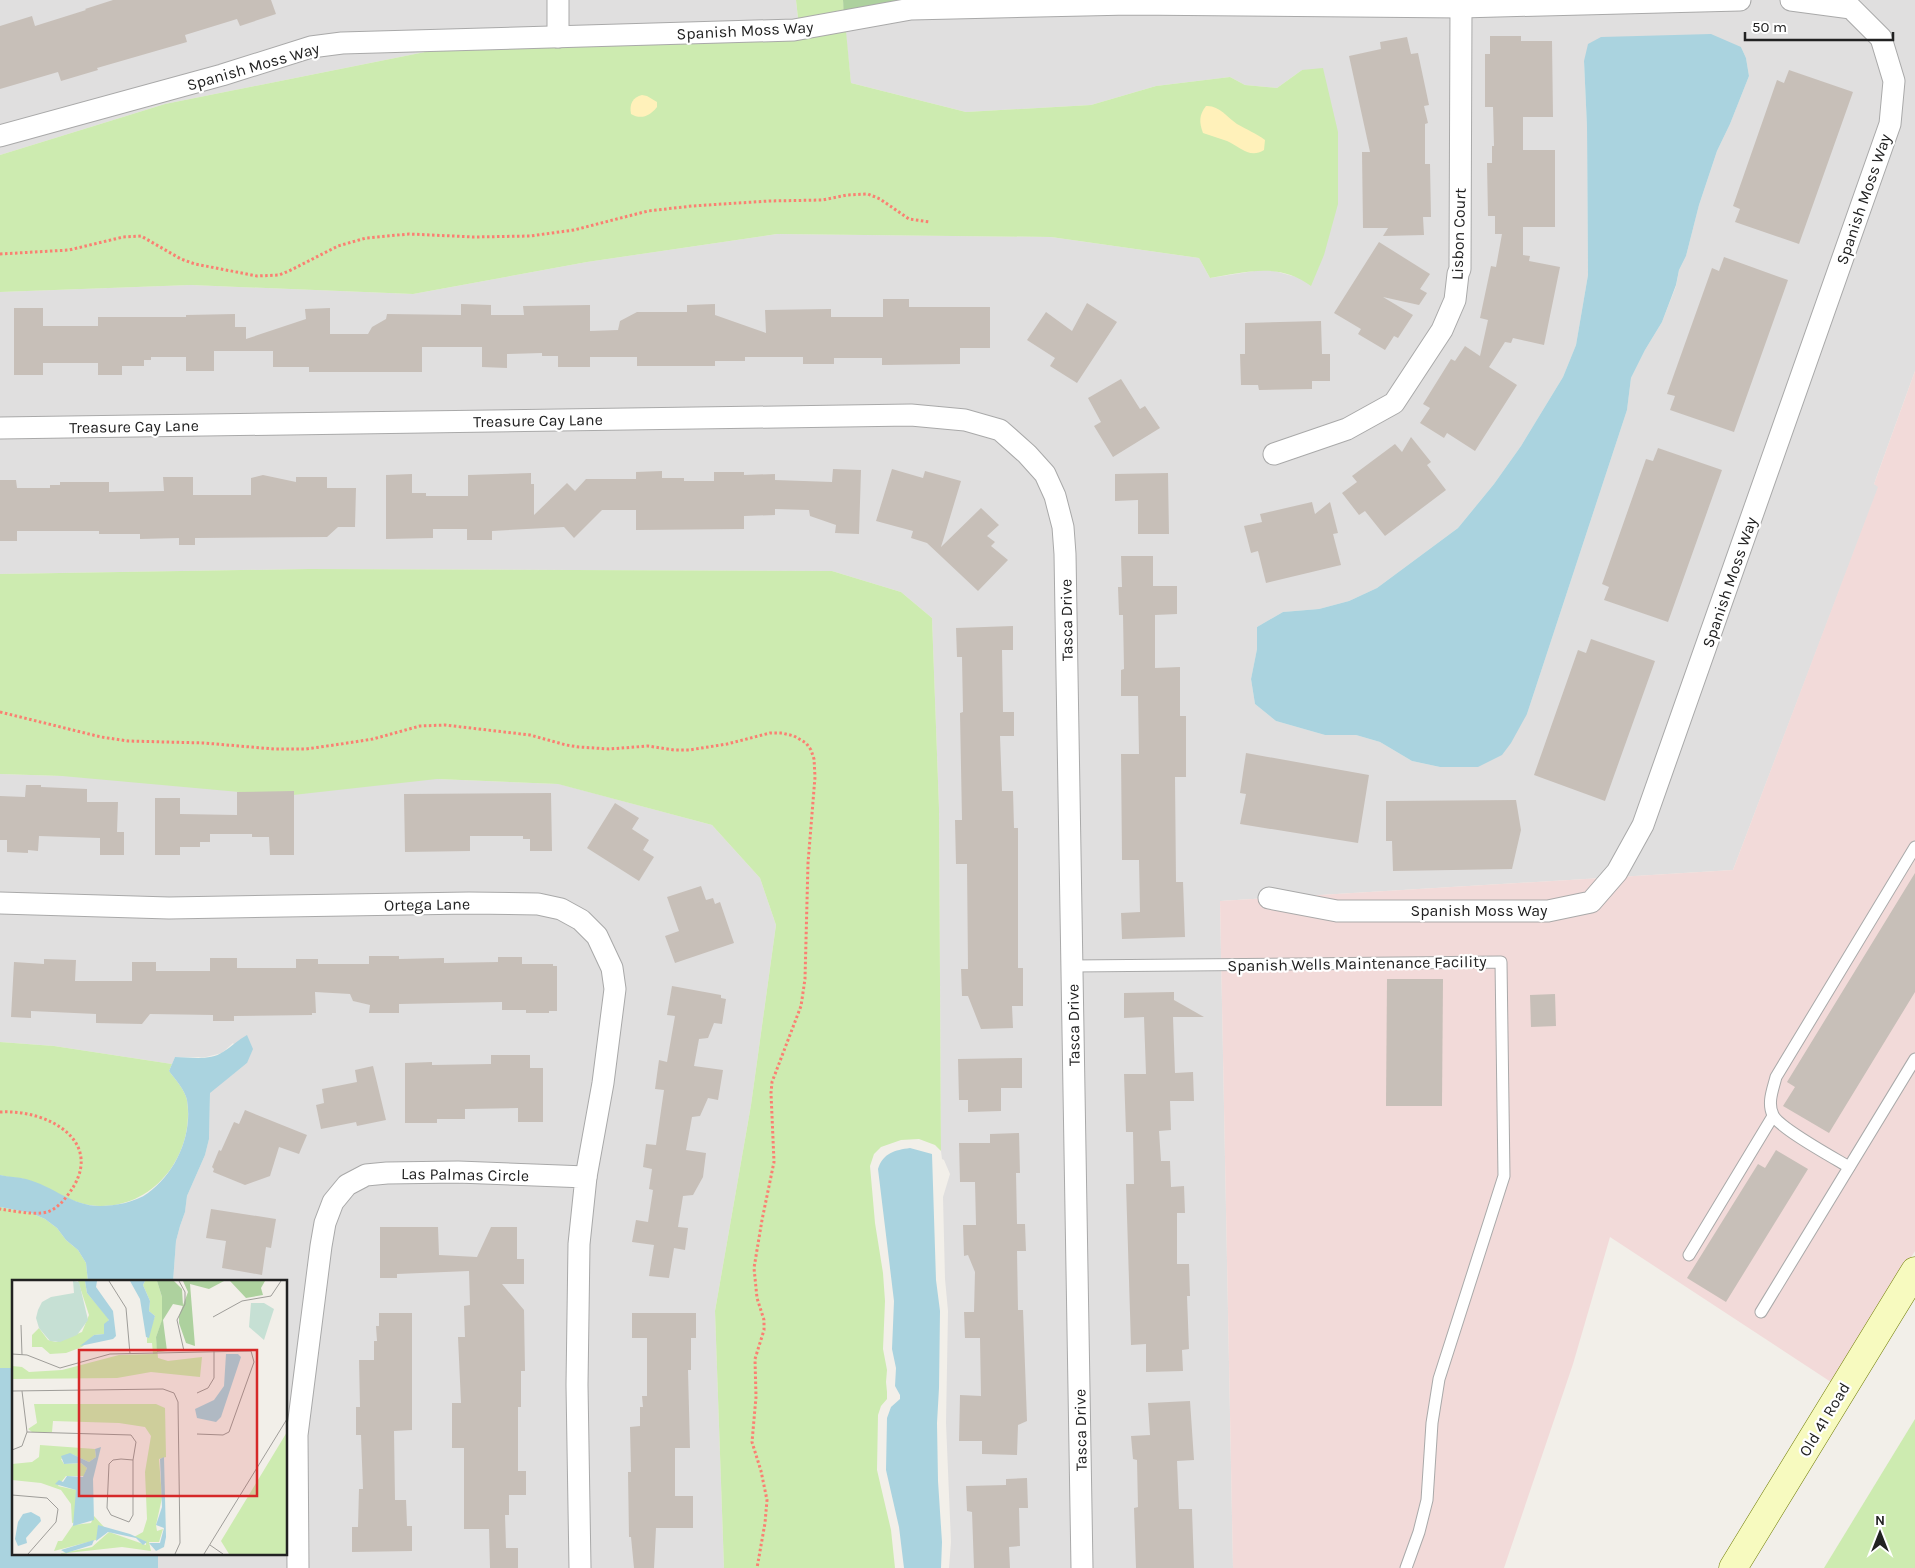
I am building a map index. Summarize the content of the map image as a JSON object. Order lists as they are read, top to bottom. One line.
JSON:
{"streets":{"street":["Spanish Moss Way","Lisbon Court","Treasure Cay Lane","Tasca Drive","Ortega Lane","Las Palmas Circle","Old 41 Road"],"lane":["Spanish Wells Maintenance Facility"]},"crossings":[["Spanish Moss Way","Lisbon Court"],["Treasure Cay Lane","Tasca Drive"],["Tasca Drive","Spanish Wells Maintenance Facility"],["Ortega Lane","Las Palmas Circle"]],"scale_bar":"50 m","north":"top"}
